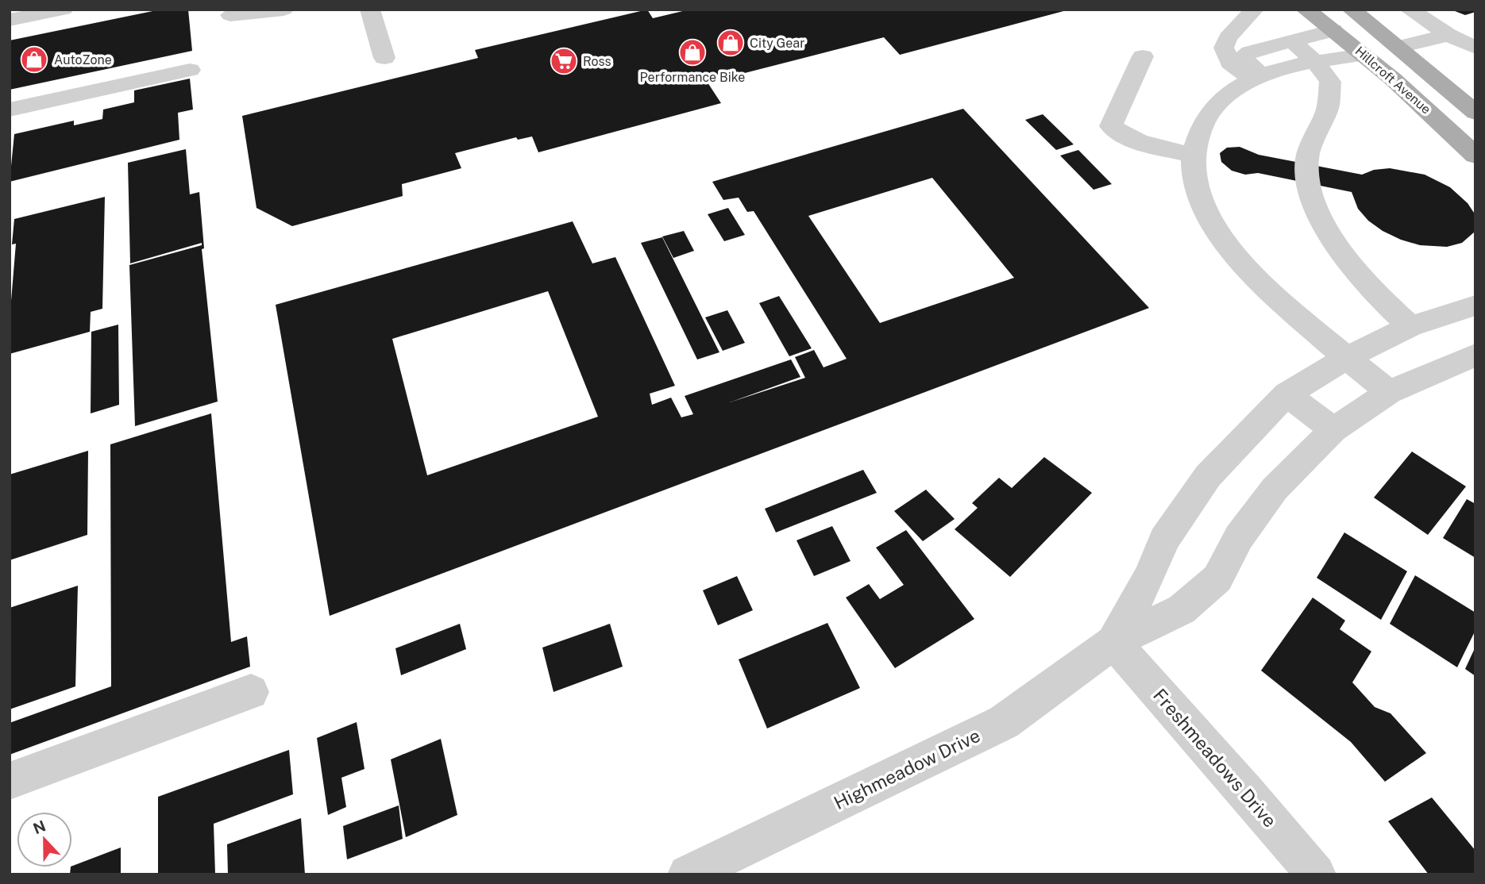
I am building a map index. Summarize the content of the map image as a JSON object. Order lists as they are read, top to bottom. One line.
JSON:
{"streets":{"main road":["Hillcroft Avenue"],"street":["Freshmeadows Drive","Highmeadow Drive"]},"crossings":[["Freshmeadows Drive","Highmeadow Drive"]],"places":{"shop":["City Gear","Performance Bike","AutoZone"],"supermarket":["Ross"]},"north":"top"}
